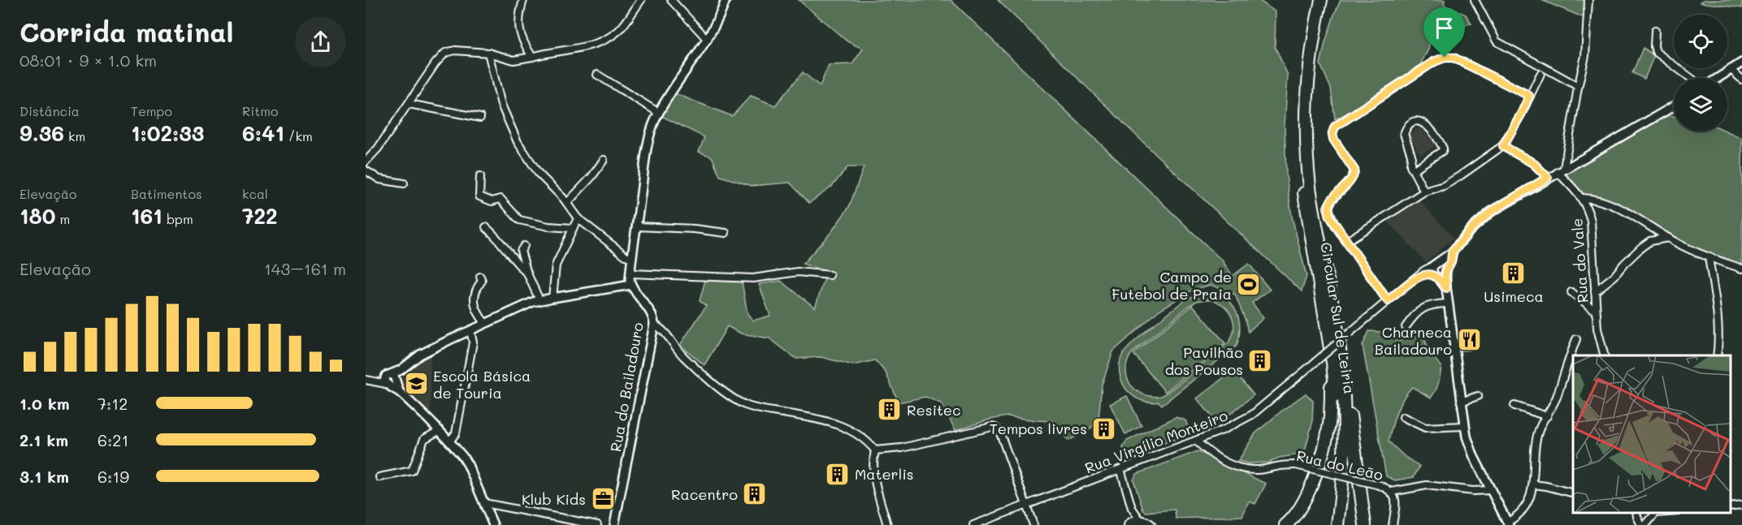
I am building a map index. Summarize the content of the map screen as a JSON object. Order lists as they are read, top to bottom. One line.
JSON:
{"streets":{"highway":["Circular Sul de Leiria"],"street":["Rua do Vale","Rua do Bailadouro","Rua Virgílio Monteiro","Rua do Leão"]},"crossings":[["Rua Virgílio Monteiro","Rua do Leão"]],"places":{"building":["Usimeca","Pavilhão dos Pousos","Resitec","Tempos livres","Materlis","Racentro"],"sports":["Campo de Futebol de Praia"],"restaurant":["Charneca Bailadouro"],"school or university":["Escola Básica de Touria"],"office":["Klub Kids"]},"page":{"heading":["Corrida matinal","08:01 · 9 × 1.0 km"],"stats":[["Distância","9.36 km"],["Tempo","1:02:33"],["Ritmo","6:41 /km"],["Elevação","180 m"],["Batimentos","161 bpm"],["kcal","722"]],"chart":["Elevação","143–161 m"],"list":[{"name":"1.0 km","note":"7:12"},{"name":"2.1 km","note":"6:21"},{"name":"3.1 km","note":"6:19"}]}}
